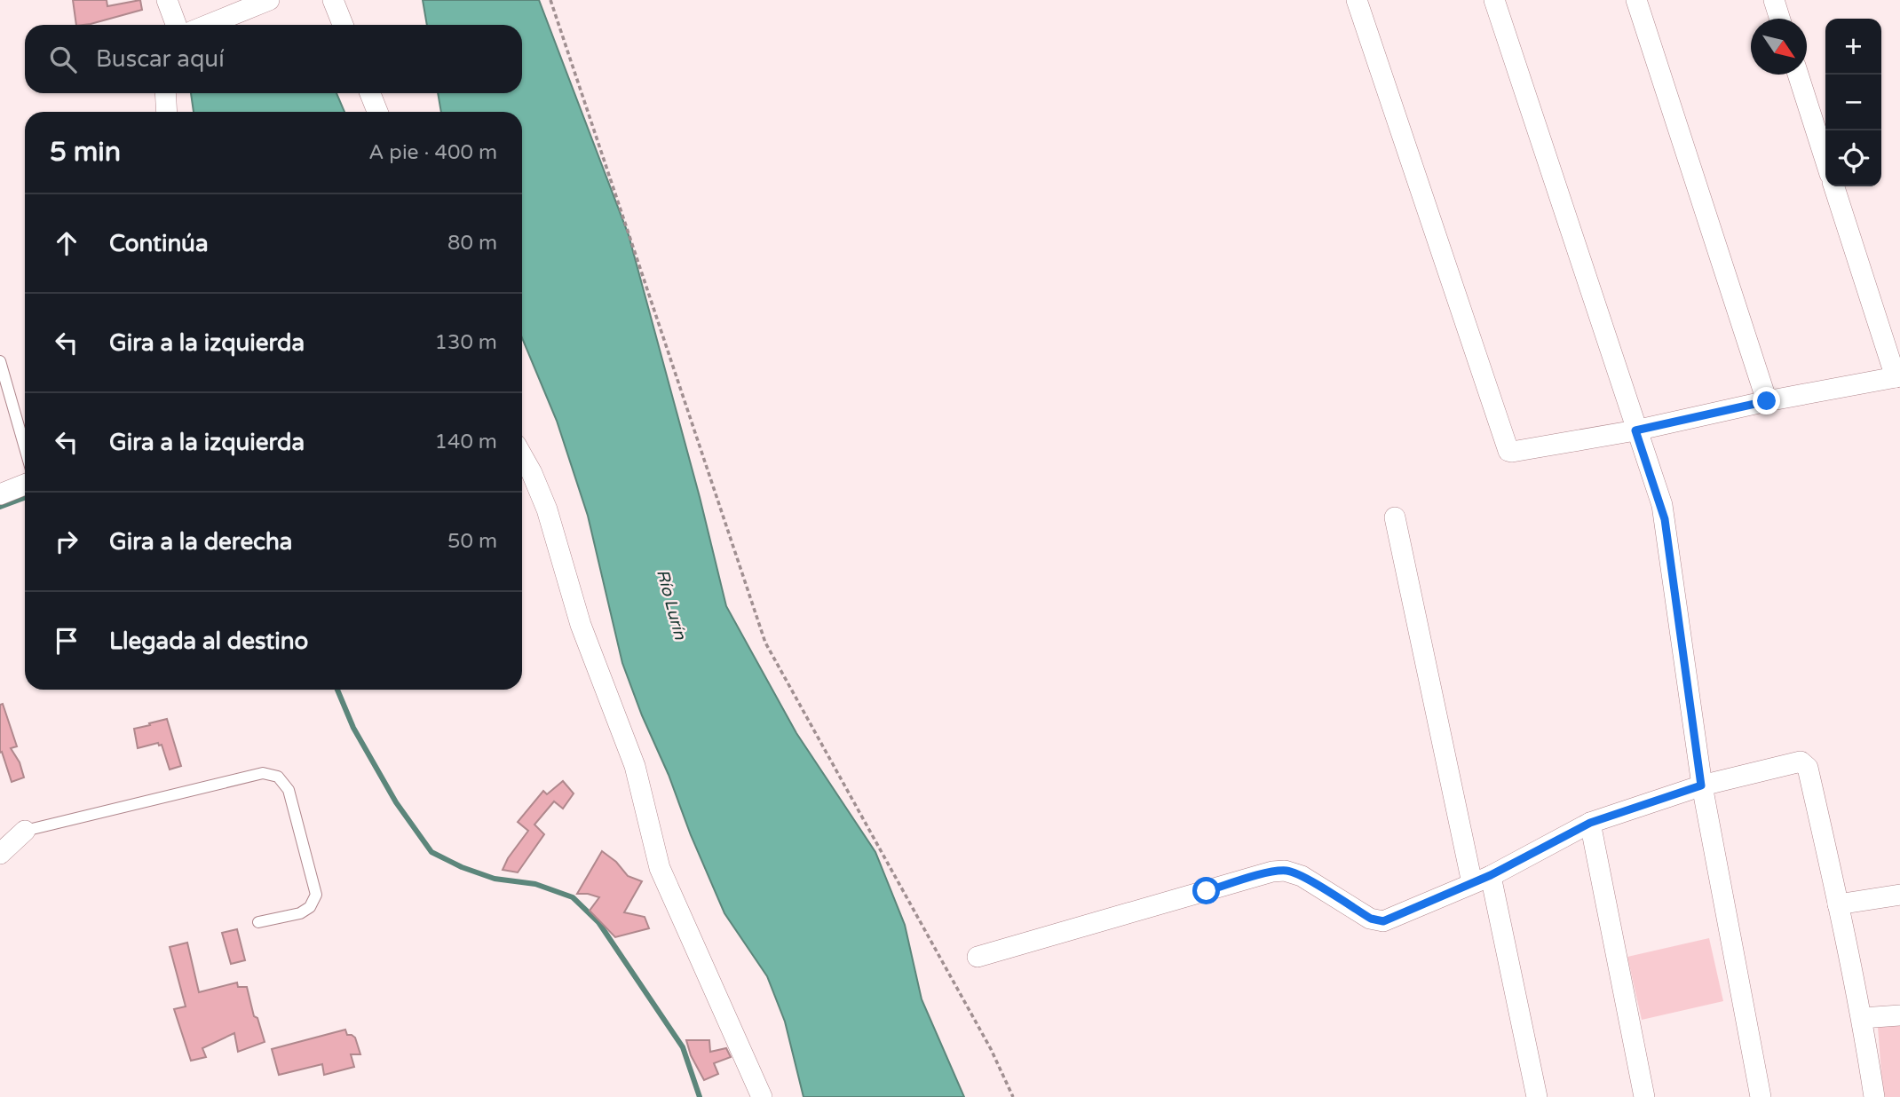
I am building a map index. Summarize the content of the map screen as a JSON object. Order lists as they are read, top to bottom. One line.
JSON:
{"water":["Río Lurín"],"north":"bottom right","page":{"map_buttons":["+","−"],"search":"Buscar aquí","heading":["5 min","A pie · 400 m"],"list":[["Continúa","80 m"],["Gira a la izquierda","130 m"],["Gira a la izquierda","140 m"],["Gira a la derecha","50 m"],"Llegada al destino"]}}
